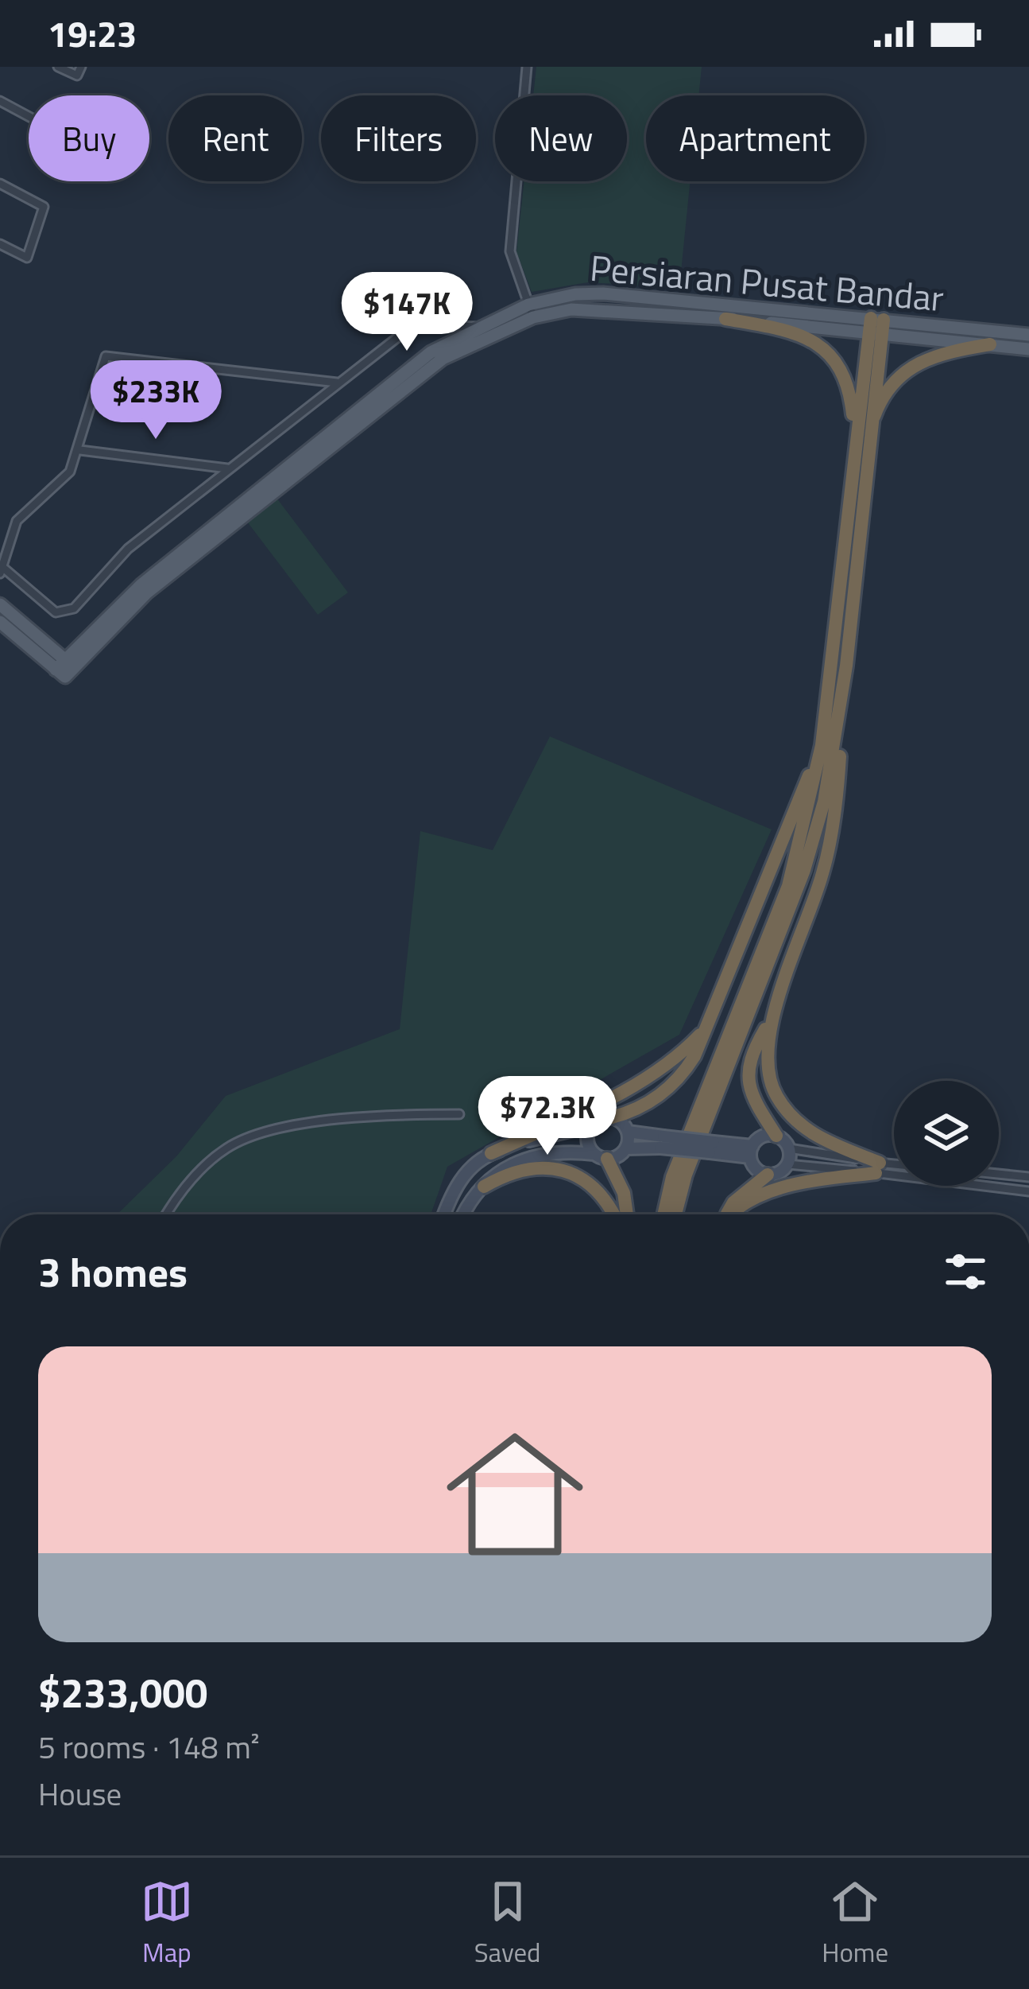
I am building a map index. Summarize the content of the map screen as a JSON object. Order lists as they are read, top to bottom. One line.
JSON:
{"streets":{"main road":["Persiaran Pusat Bandar"]},"page":{"status":"19:23","chip":["Buy","Rent","Filters","New","Apartment"],"price":["$147K","$233K","$72.3K"],"heading":"3 homes","list":[{"name":"$233,000","note":"5 rooms · 148 m² · House"}],"tabs":["Map","Saved","Home"]}}
